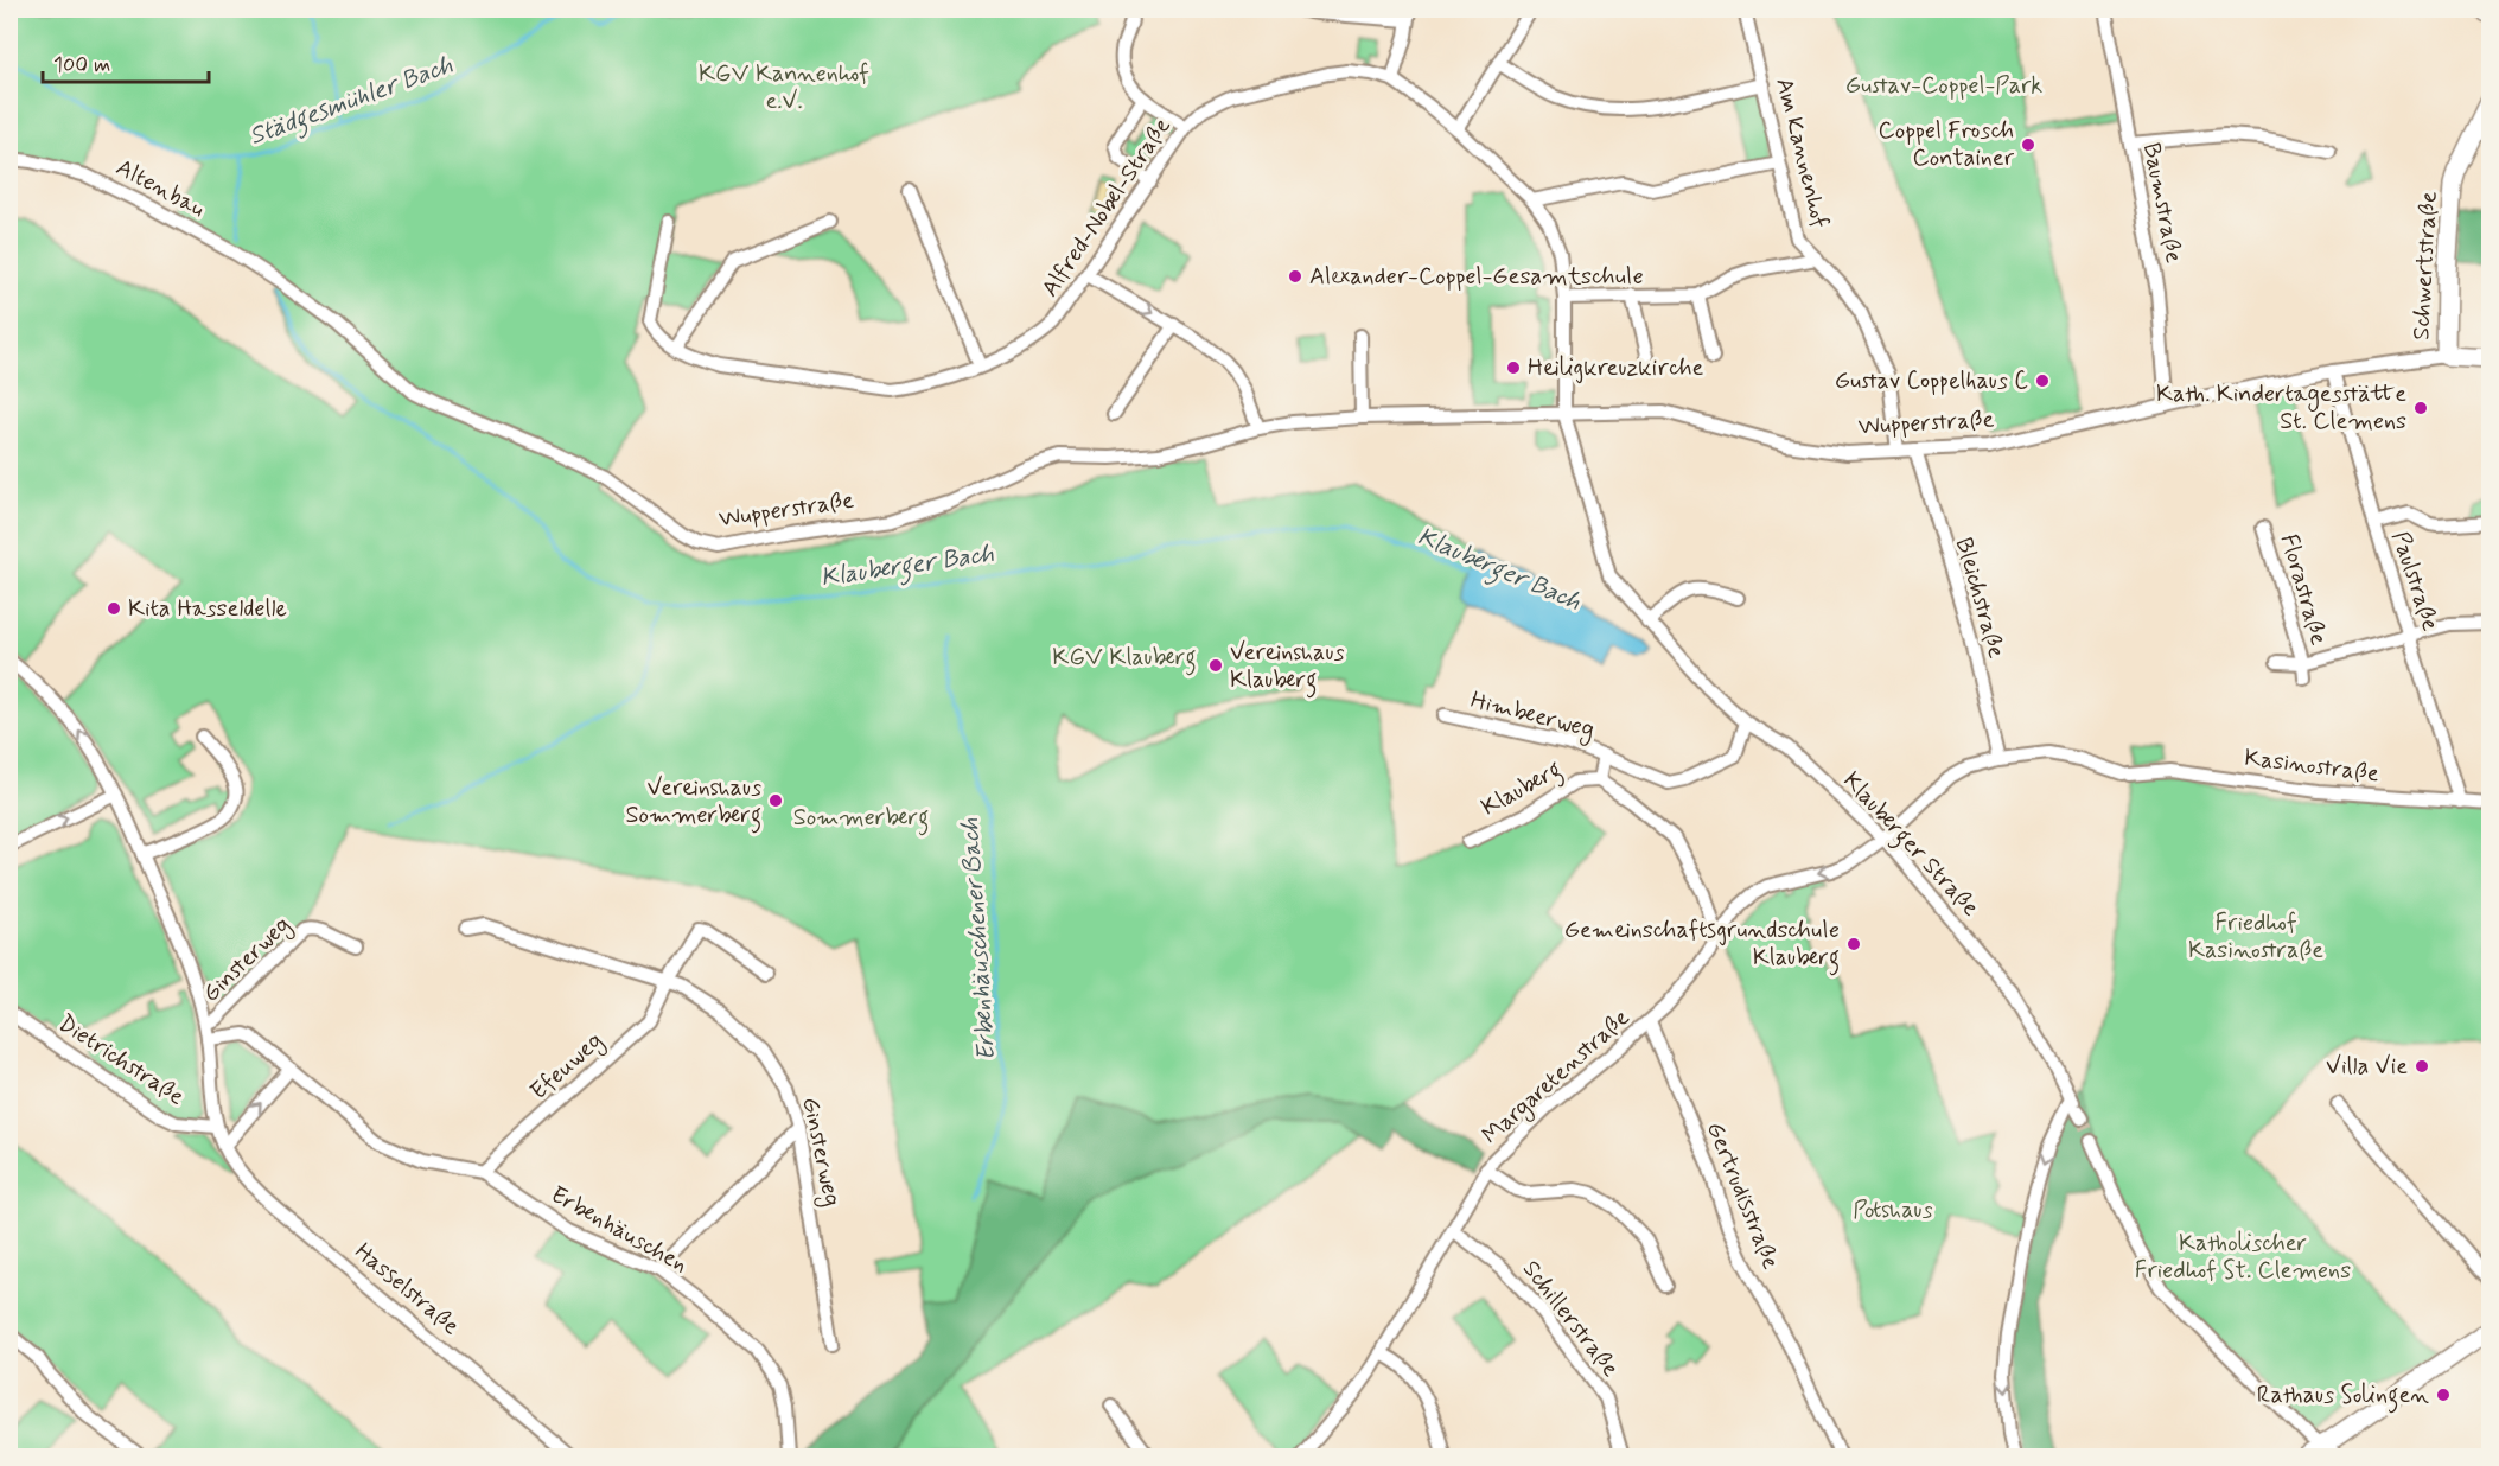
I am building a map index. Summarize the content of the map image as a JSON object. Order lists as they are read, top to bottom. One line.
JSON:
{"streets":{"street":["Am Kannenhof","Altenbau","Baumstraße","Alfred-Nobel-Straße","Schwertstraße","Wupperstraße","Paulstraße","Florastraße","Bleichstraße","Himbeerweg","Kasinostraße","Klauberg","Klauberger Straße","Ginsterweg","Dietrichstraße","Efeuweg","Margaretenstraße","Gertrudisstraße","Erbenhäuschen","Hasselstraße","Schillerstraße"]},"crossings":[["Am Kannenhof","Wupperstraße"],["Altenbau","Wupperstraße"],["Baumstraße","Wupperstraße"],["Alfred-Nobel-Straße","Wupperstraße"],["Alfred-Nobel-Straße","Klauberger Straße"],["Schwertstraße","Wupperstraße"],["Wupperstraße","Paulstraße"],["Wupperstraße","Bleichstraße"],["Wupperstraße","Klauberger Straße"],["Paulstraße","Florastraße"],["Paulstraße","Kasinostraße"],["Bleichstraße","Kasinostraße"],["Himbeerweg","Klauberg"],["Himbeerweg","Klauberger Straße"],["Kasinostraße","Klauberger Straße"],["Kasinostraße","Margaretenstraße"],["Klauberg","Margaretenstraße"],["Klauberger Straße","Margaretenstraße"],["Ginsterweg","Efeuweg"],["Ginsterweg","Hasselstraße"],["Dietrichstraße","Hasselstraße"],["Efeuweg","Erbenhäuschen"],["Margaretenstraße","Gertrudisstraße"],["Margaretenstraße","Schillerstraße"],["Erbenhäuschen","Hasselstraße"]],"one_way":["Klauberger Straße"],"water":["Städgesmühler Bach","Klauberger Bach","Erbenhäuschener Bach"],"parks":["KGV Kannenhof e.V.","Gustav-Coppel-Park","KGV Klauberg","Sommerberg","Friedhof Kasinostraße","Potshaus","Katholischer Friedhof St. Clemens"],"places":["Coppel Frosch Container","Alexander-Coppel-Gesamtschule","Heiligkreuzkirche","Gustav Coppelhaus C","Kath. Kindertagesstätte St. Clemens","Kita Hasseldelle","Vereinshaus Klauberg","Vereinshaus Sommerberg","Gemeinschaftsgrundschule Klauberg","Villa Vie","Rathaus Solingen"],"scale_bar":"100 m"}
